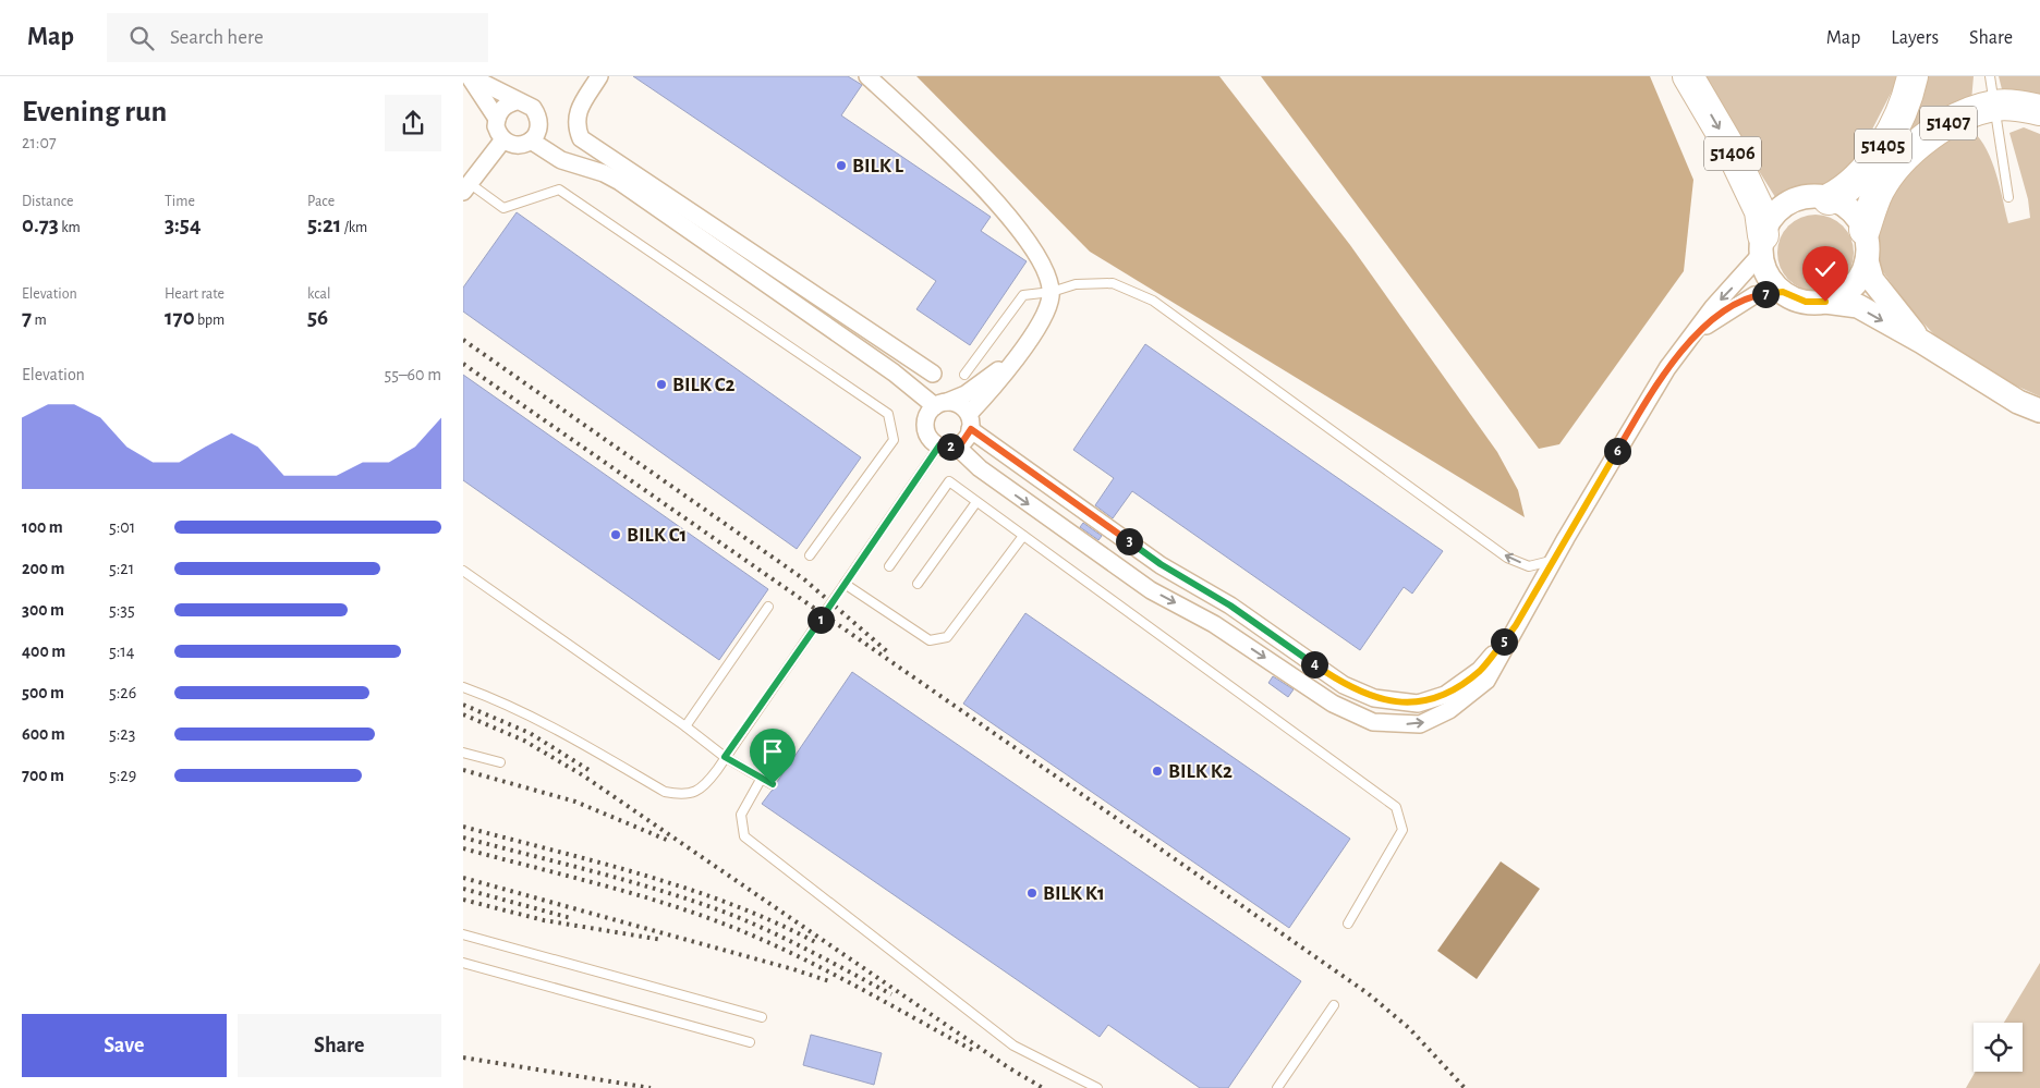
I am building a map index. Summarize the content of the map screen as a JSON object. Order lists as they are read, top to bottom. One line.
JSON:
{"streets":{"highway":["51407","51405","51406"]},"crossings":[["51407","51405"],["51407","51406"],["51405","51406"]],"places":["BILK L","BILK C2","BILK C1","BILK K2","BILK K1"],"page":{"header":"Map","search":"Search here","nav":["Map","Layers","Share"],"heading":["Evening run","21:07"],"stats":[["Distance","0.73 km"],["Time","3:54"],["Pace","5:21 /km"],["Elevation","7 m"],["Heart rate","170 bpm"],["kcal","56"]],"pins":["7","2","6","3","1","5","4"],"chart":["Elevation","55–60 m"],"list":[{"name":"100 m","note":"5:01"},{"name":"200 m","note":"5:21"},{"name":"300 m","note":"5:35"},{"name":"400 m","note":"5:14"},{"name":"500 m","note":"5:26"},{"name":"600 m","note":"5:23"},{"name":"700 m","note":"5:29"}],"buttons":["Save","Share"]}}
